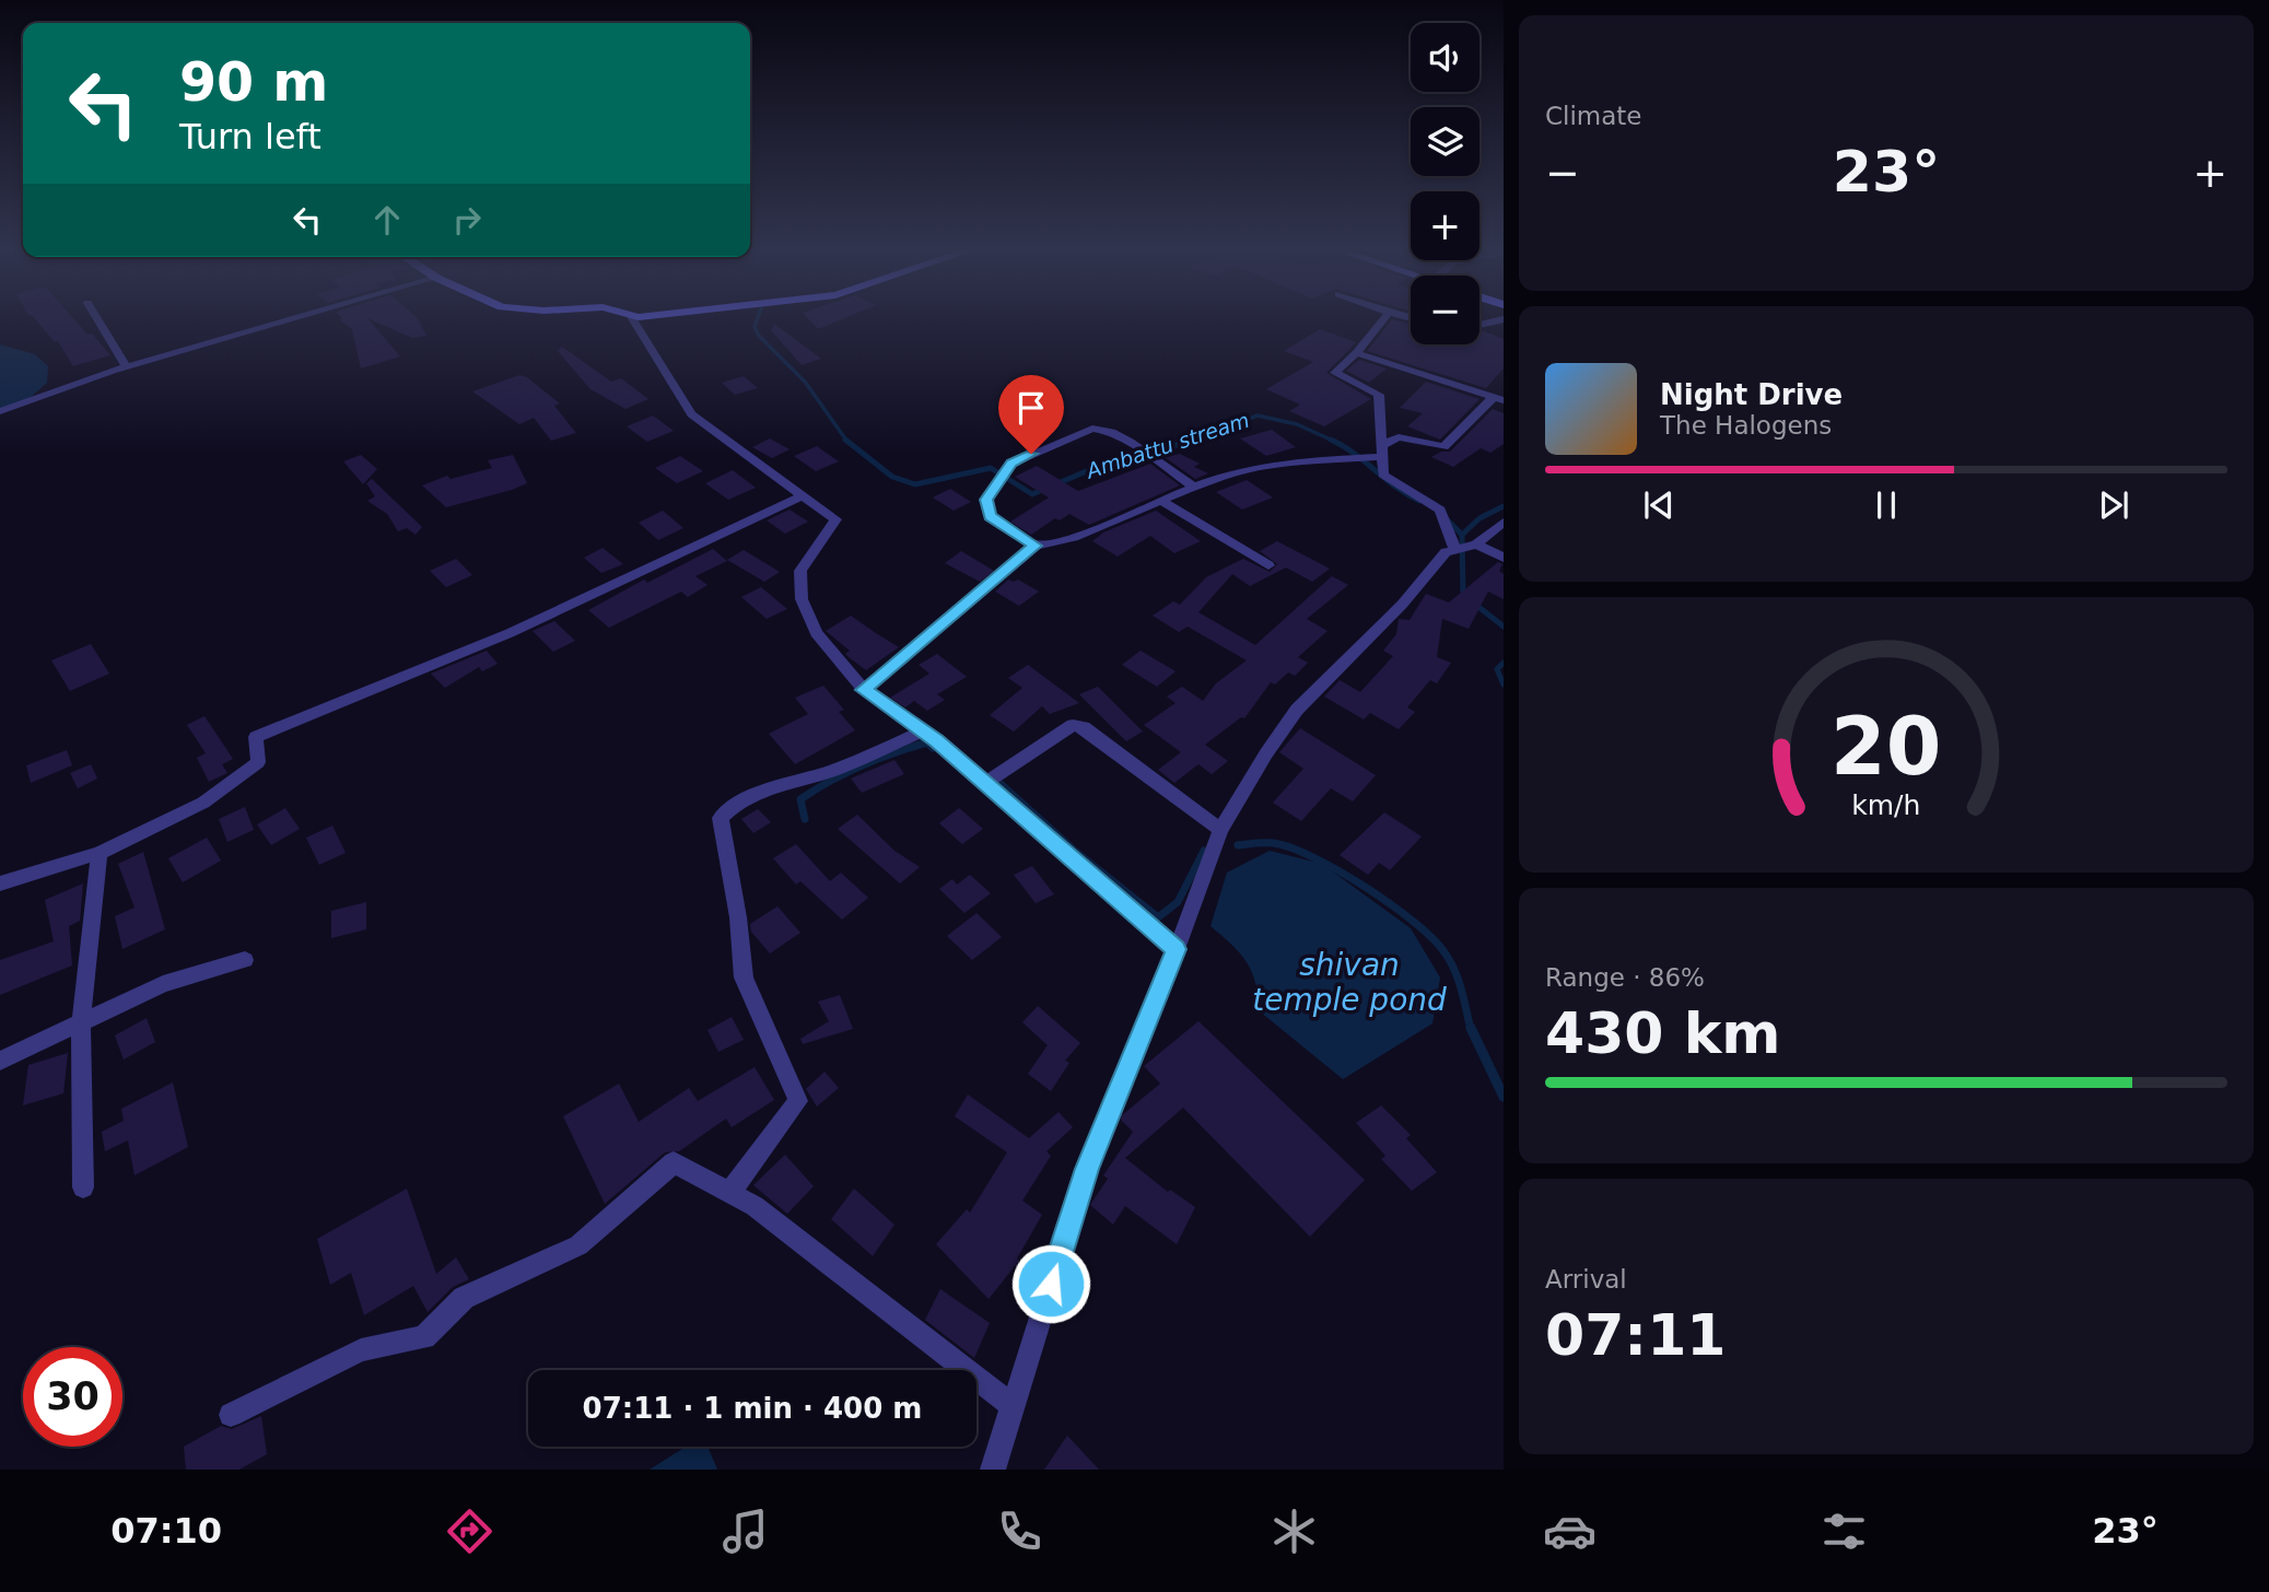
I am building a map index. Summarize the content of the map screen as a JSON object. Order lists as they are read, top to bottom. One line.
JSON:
{"water":["Ambattu stream","shivan temple pond"],"page":{"tile":["Climate",["Range · 86%","430 km"],["Arrival","07:11"]],"map_buttons":["+","−"],"turn":["90 m","Turn left"],"heat":["−","23°","+"],"song":["Night Drive","The Halogens"],"limit":"30","trip":"07:11 · 1 min · 400 m","tabs":["07:10","23°"],"gauge":["20","km/h"]}}
